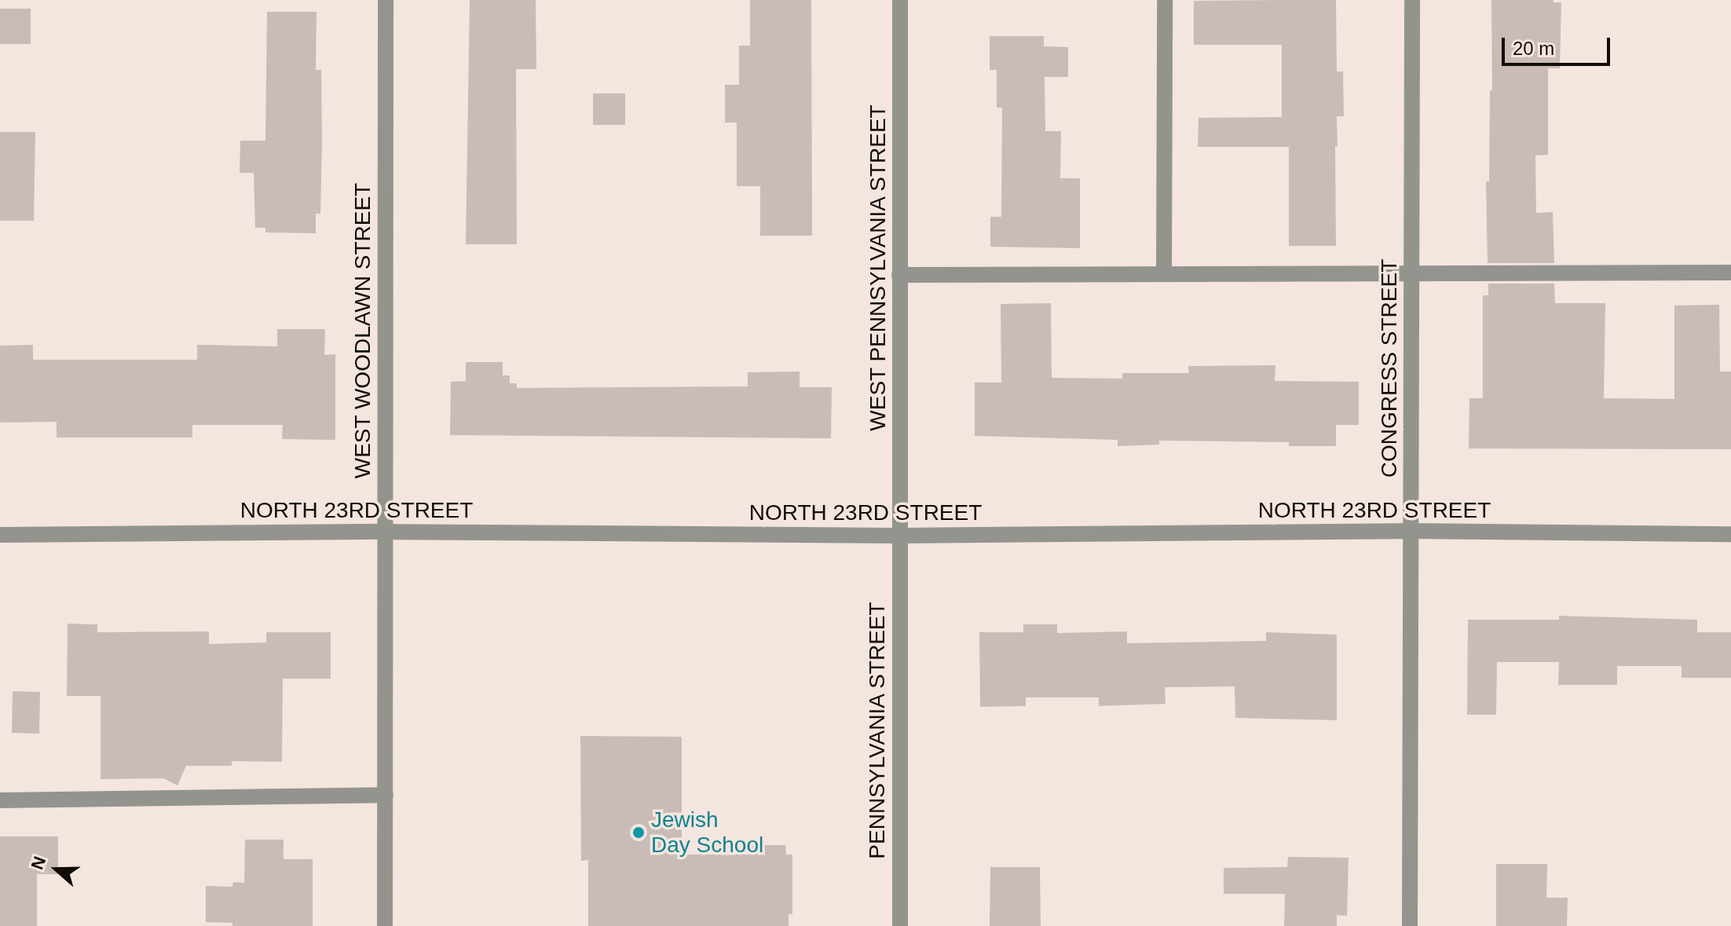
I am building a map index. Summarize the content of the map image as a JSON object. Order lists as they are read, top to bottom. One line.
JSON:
{"streets":{"street":["WEST PENNSYLVANIA STREET","WEST WOODLAWN STREET","CONGRESS STREET","NORTH 23RD STREET","PENNSYLVANIA STREET"]},"crossings":[["WEST PENNSYLVANIA STREET","NORTH 23RD STREET"],["WEST PENNSYLVANIA STREET","PENNSYLVANIA STREET"],["WEST WOODLAWN STREET","NORTH 23RD STREET"],["CONGRESS STREET","NORTH 23RD STREET"],["NORTH 23RD STREET","PENNSYLVANIA STREET"]],"places":["Jewish Day School"],"scale_bar":"20 m","north":"left"}
